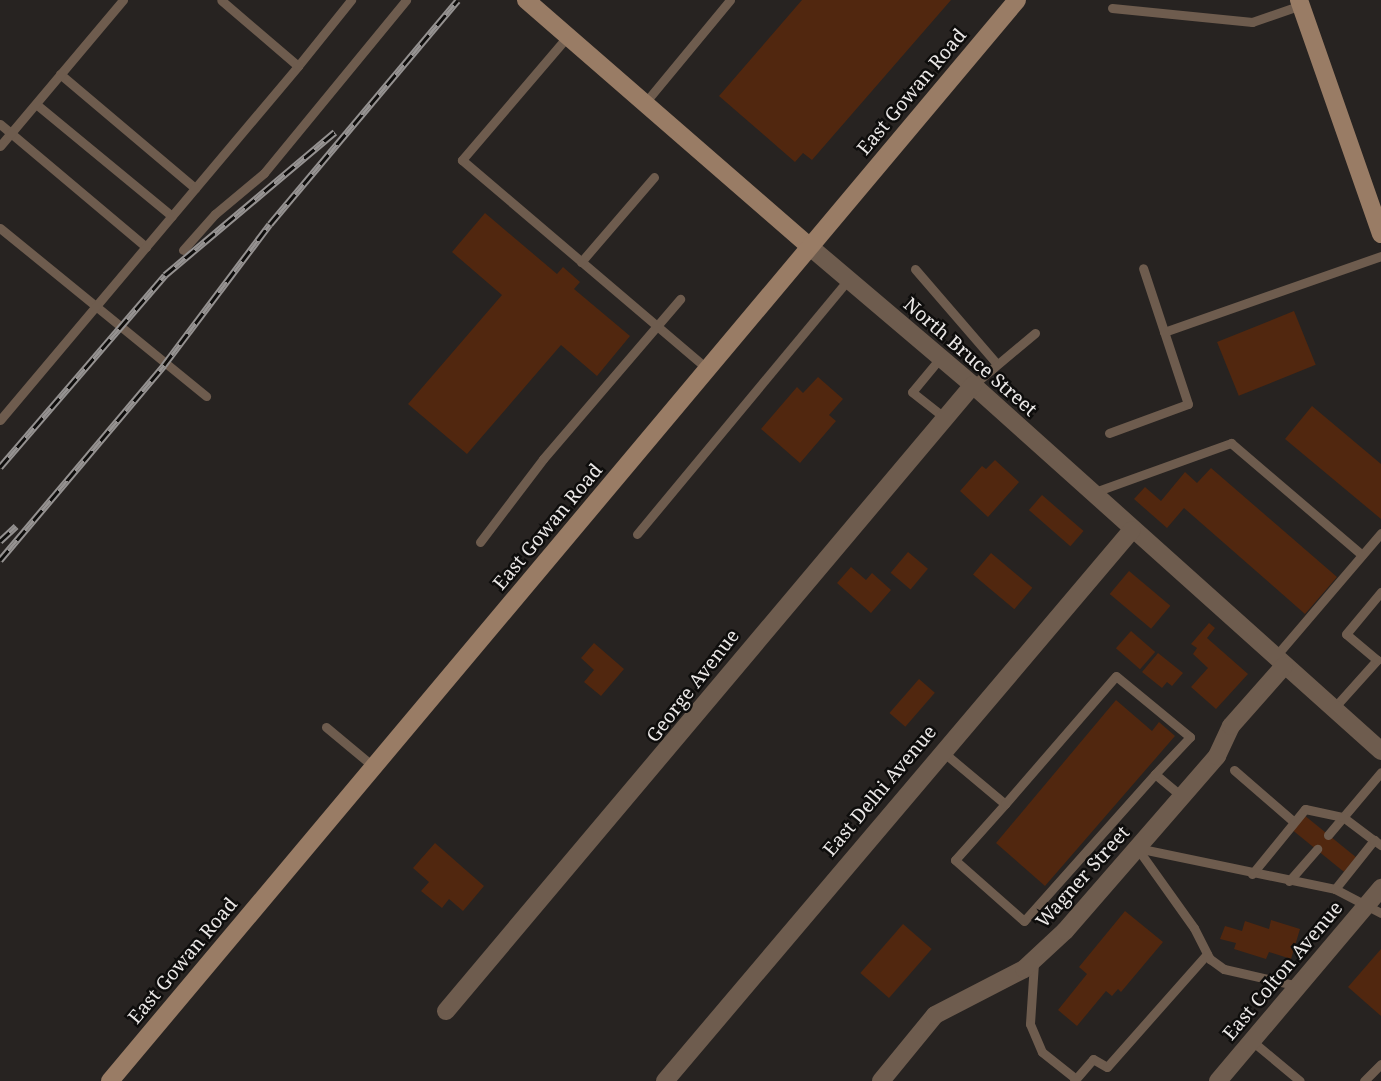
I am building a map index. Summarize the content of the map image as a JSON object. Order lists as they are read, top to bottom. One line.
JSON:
{"streets":{"street":["East Gowan Road","North Bruce Street","George Avenue","East Delhi Avenue","Wagner Street","East Colton Avenue"]},"crossings":[["East Gowan Road","North Bruce Street"],["North Bruce Street","George Avenue"],["North Bruce Street","East Delhi Avenue"],["North Bruce Street","Wagner Street"]]}
